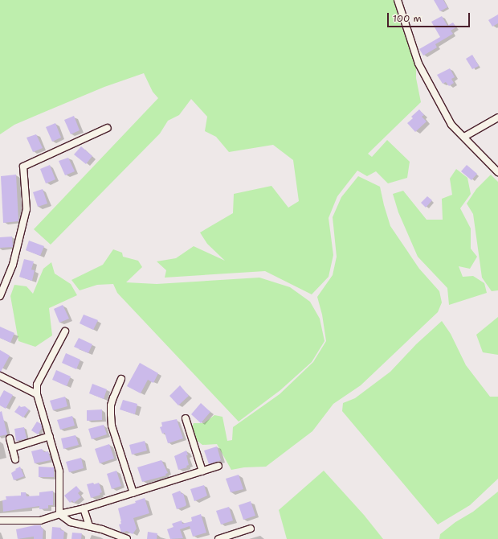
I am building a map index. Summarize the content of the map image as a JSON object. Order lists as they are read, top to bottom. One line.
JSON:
{"scale_bar":"100 m"}
